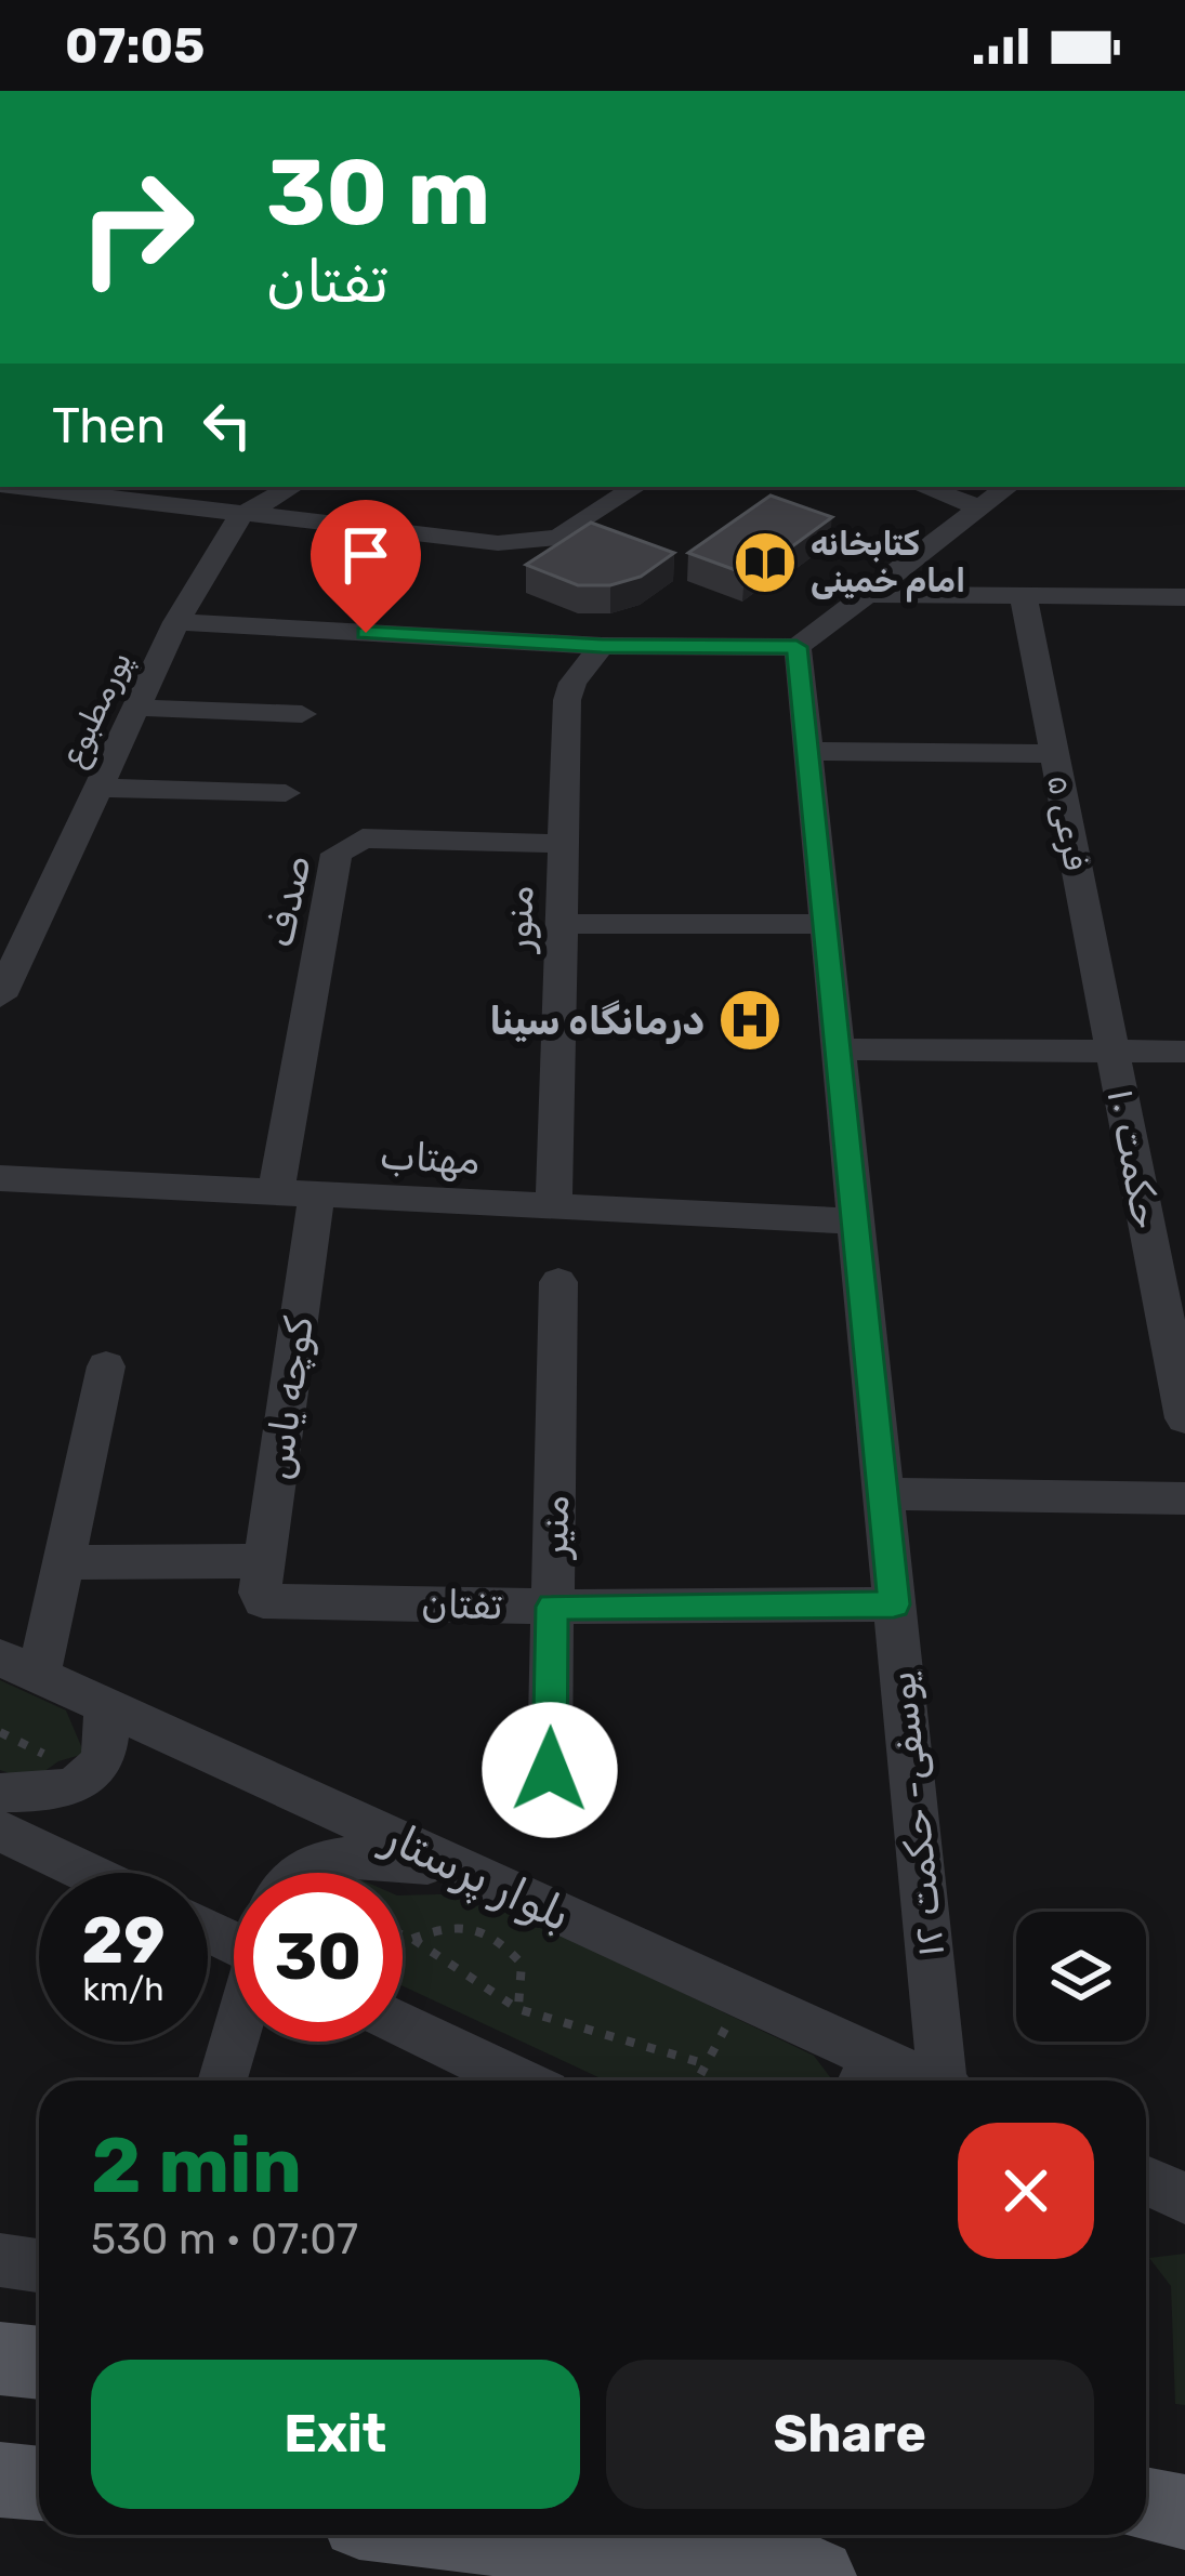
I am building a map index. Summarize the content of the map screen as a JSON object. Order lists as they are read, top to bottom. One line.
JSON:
{"streets":{"street":["پورمطبوع","فرعی ۵","صدف","منور","مهتاب","حکمت ۱۰","کوچه یاس","منیر","تفتان","یوسفی- حکمت ۱۲","بلوار پرستار"]},"crossings":[["فرعی ۵","حکمت ۱۰"],["صدف","منور"],["صدف","مهتاب"],["منور","مهتاب"],["مهتاب","کوچه یاس"],["مهتاب","یوسفی- حکمت ۱۲"],["کوچه یاس","تفتان"],["منیر","تفتان"],["تفتان","یوسفی- حکمت ۱۲"]],"places":{"library":["کتابخانه امام خمینی"],"hospital":["درمانگاه سینا"]},"page":{"status":"07:05","turn":["30 m","تفتان"],"then":"Then","speed":"29 km/h","limit":"30","heading":["2 min","530 m · 07:07"],"buttons":["Exit","Share"]}}
